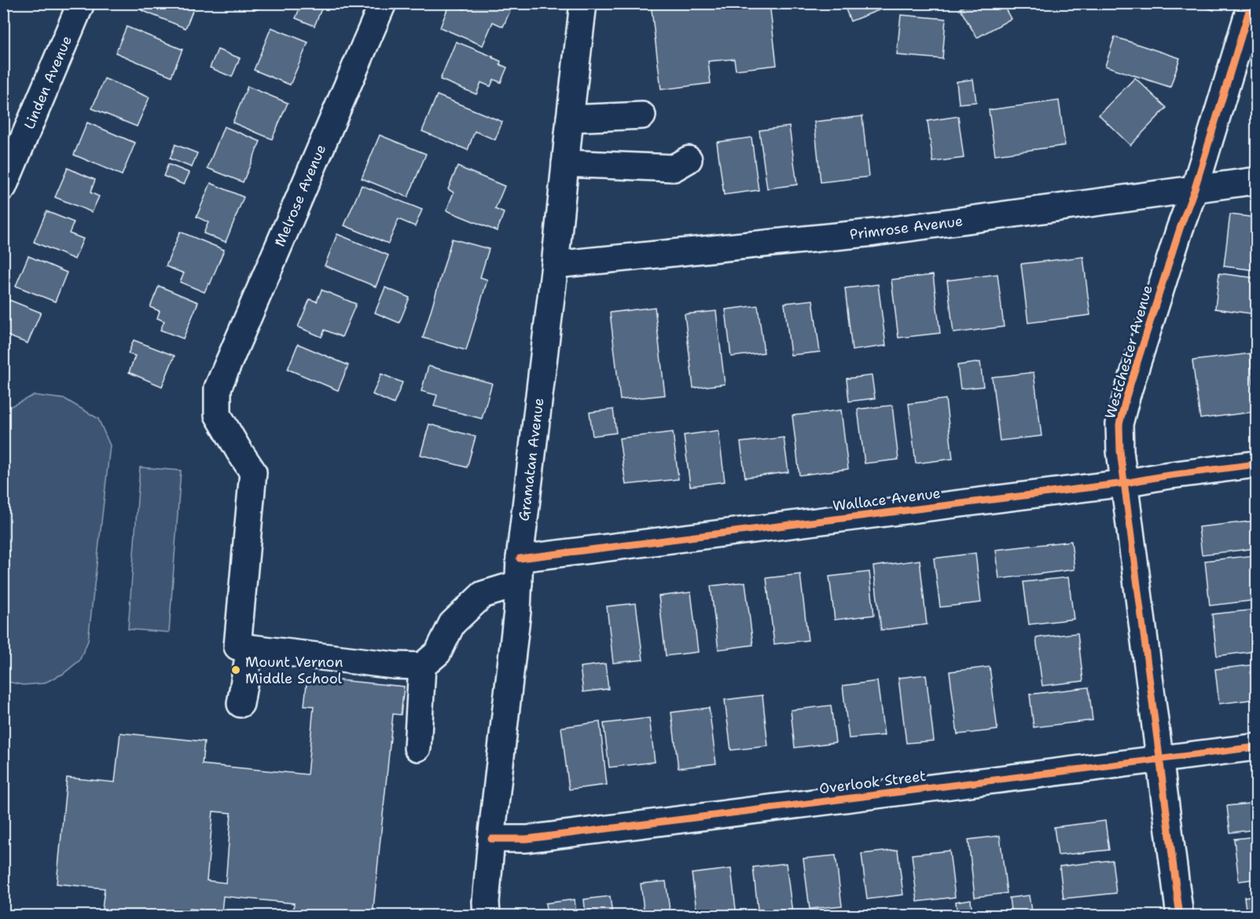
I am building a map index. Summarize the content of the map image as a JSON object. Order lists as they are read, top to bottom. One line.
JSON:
{"streets":{"street":["Linden Avenue","Melrose Avenue","Primrose Avenue","Westchester Avenue","Gramatan Avenue","Wallace Avenue","Overlook Street"]},"crossings":[["Primrose Avenue","Westchester Avenue"],["Primrose Avenue","Gramatan Avenue"],["Westchester Avenue","Wallace Avenue"],["Westchester Avenue","Overlook Street"],["Gramatan Avenue","Wallace Avenue"],["Gramatan Avenue","Overlook Street"]],"places":["Mount Vernon Middle School"]}
